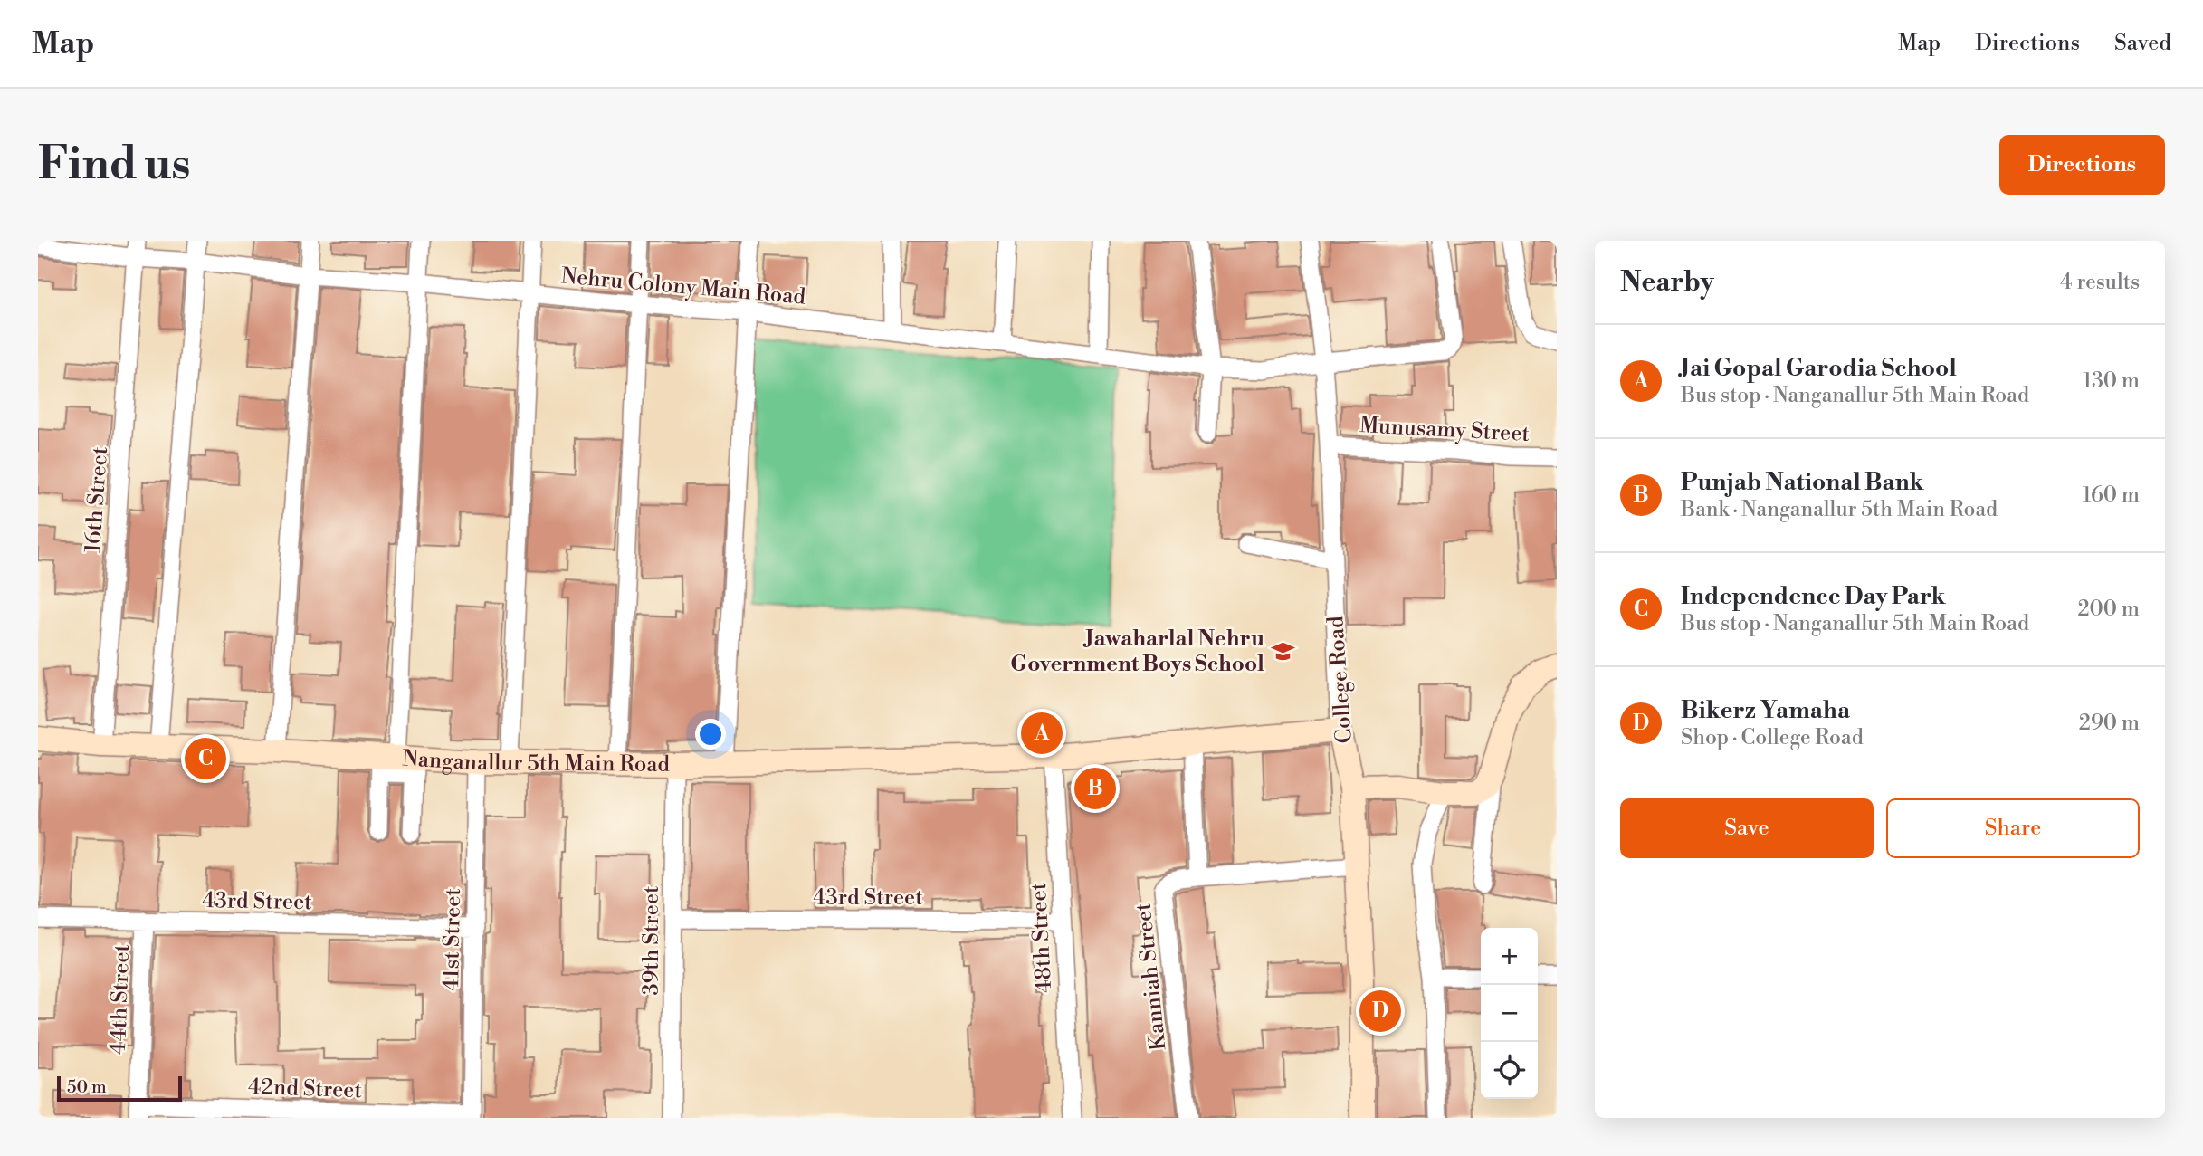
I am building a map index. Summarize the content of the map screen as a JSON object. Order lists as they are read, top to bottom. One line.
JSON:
{"streets":{"street":["Nehru Colony Main Road","Munusamy Street","16th Street","College Road","Nanganallur 5th Main Road","43rd Street","48th Street","41st Street","39th Street","Kanniah Street","44th Street","42nd Street"]},"crossings":[["Nehru Colony Main Road","16th Street"],["Nehru Colony Main Road","College Road"],["Munusamy Street","College Road"],["16th Street","Nanganallur 5th Main Road"],["College Road","Nanganallur 5th Main Road"],["College Road","Kanniah Street"],["Nanganallur 5th Main Road","48th Street"],["Nanganallur 5th Main Road","41st Street"],["Nanganallur 5th Main Road","39th Street"],["43rd Street","48th Street"],["43rd Street","41st Street"],["43rd Street","39th Street"],["43rd Street","44th Street"],["41st Street","42nd Street"],["44th Street","42nd Street"]],"places":{"school or university":["Jawaharlal Nehru Government Boys School"]},"scale_bar":"50 m","page":{"header":"Map","nav":["Map","Directions","Saved"],"buttons":["Directions",["Save","Share"]],"title":"Find us","heading":["Nearby","4 results"],"list":[{"mark":"A","name":"Jai Gopal Garodia School","note":"Bus stop · Nanganallur 5th Main Road","value":"130 m"},{"mark":"B","name":"Punjab National Bank","note":"Bank · Nanganallur 5th Main Road","value":"160 m"},{"mark":"C","name":"Independence Day Park","note":"Bus stop · Nanganallur 5th Main Road","value":"200 m"},{"mark":"D","name":"Bikerz Yamaha","note":"Shop · College Road","value":"290 m"}],"pins":["A","C","B","D"],"map_buttons":["+","−"],"scale":"50 m"}}
